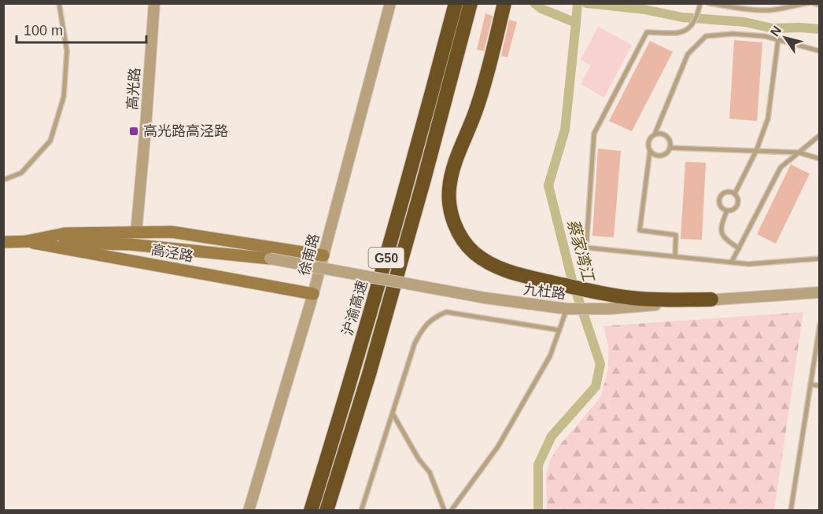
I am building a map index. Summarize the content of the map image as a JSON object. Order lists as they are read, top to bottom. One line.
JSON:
{"streets":{"highway":["G50","沪渝高速"],"main road":["高泾路"],"street":["高光路","徐南路","九杜路"]},"crossings":[["高光路","高泾路"],["高泾路","徐南路"],["高泾路","九杜路"]],"water":["蔡家湾江"],"places":{"transit":["高光路高泾路"]},"scale_bar":"100 m","north":"top left"}
